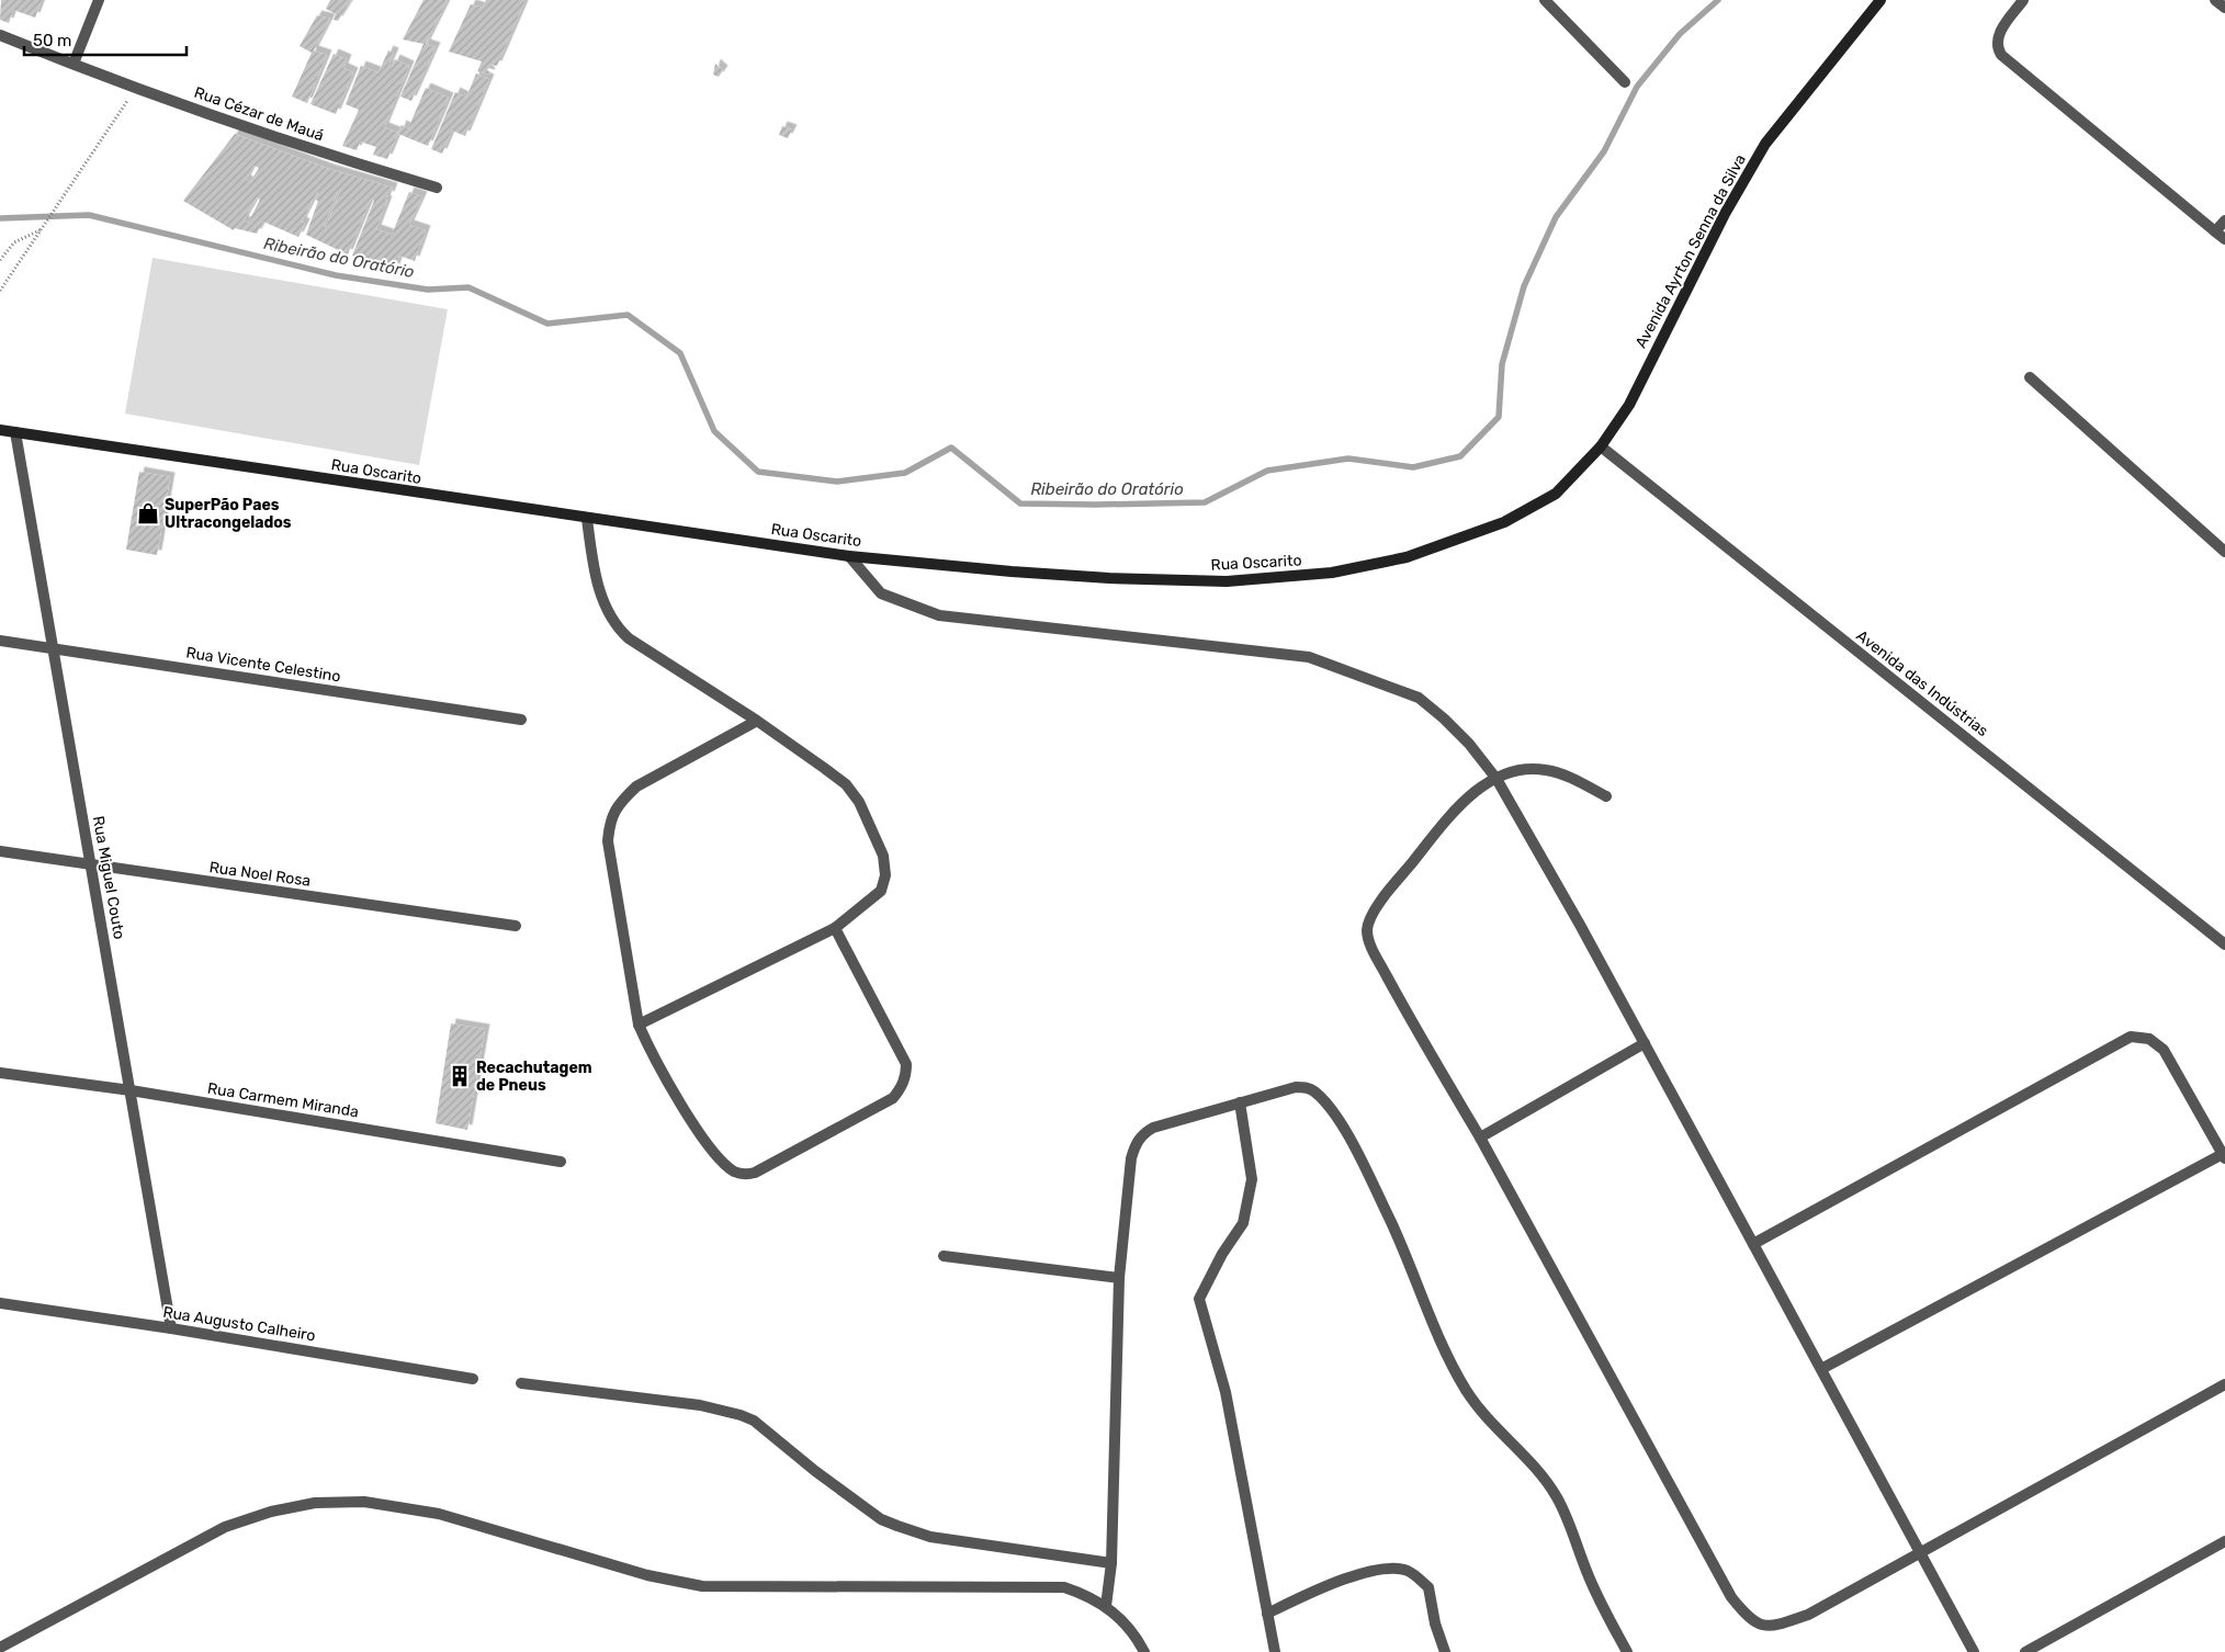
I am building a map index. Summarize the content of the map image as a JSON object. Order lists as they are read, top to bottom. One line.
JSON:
{"streets":{"main road":["Avenida Ayrton Senna da Silva","Rua Oscarito"],"street":["Rua Cézar de Mauá","Rua Vicente Celestino","Avenida das Indústrias","Rua Noel Rosa","Rua Miguel Couto","Rua Carmem Miranda","Rua Augusto Calheiro"]},"crossings":[["Avenida Ayrton Senna da Silva","Rua Oscarito"],["Avenida Ayrton Senna da Silva","Avenida das Indústrias"],["Rua Oscarito","Avenida das Indústrias"],["Rua Oscarito","Rua Miguel Couto"],["Rua Vicente Celestino","Rua Miguel Couto"],["Rua Noel Rosa","Rua Miguel Couto"],["Rua Miguel Couto","Rua Carmem Miranda"],["Rua Miguel Couto","Rua Augusto Calheiro"]],"water":["Ribeirão do Oratório"],"places":{"shop":["SuperPão Paes Ultracongelados"],"building":["Recachutagem de Pneus"]},"scale_bar":"50 m"}
